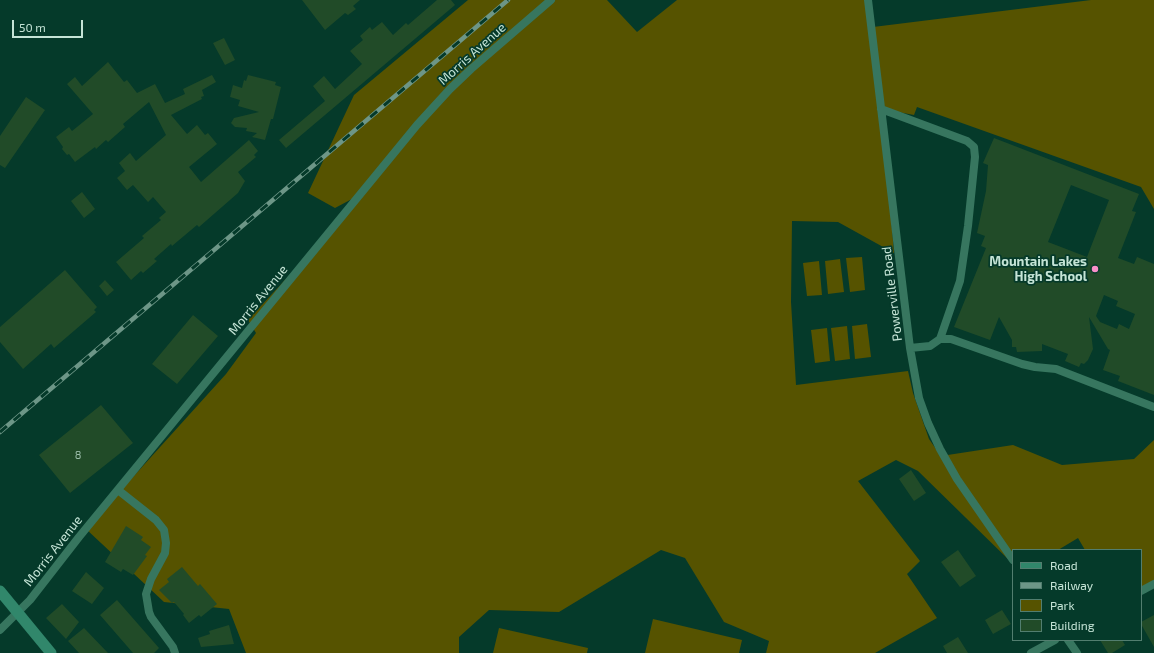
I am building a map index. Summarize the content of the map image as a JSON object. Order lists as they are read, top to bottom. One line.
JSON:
{"streets":{"street":["Morris Avenue","Powerville Road"]},"places":["Mountain Lakes High School"],"house_numbers":["8"],"legend":["Road","Railway","Park","Building"],"scale_bar":"50 m"}
